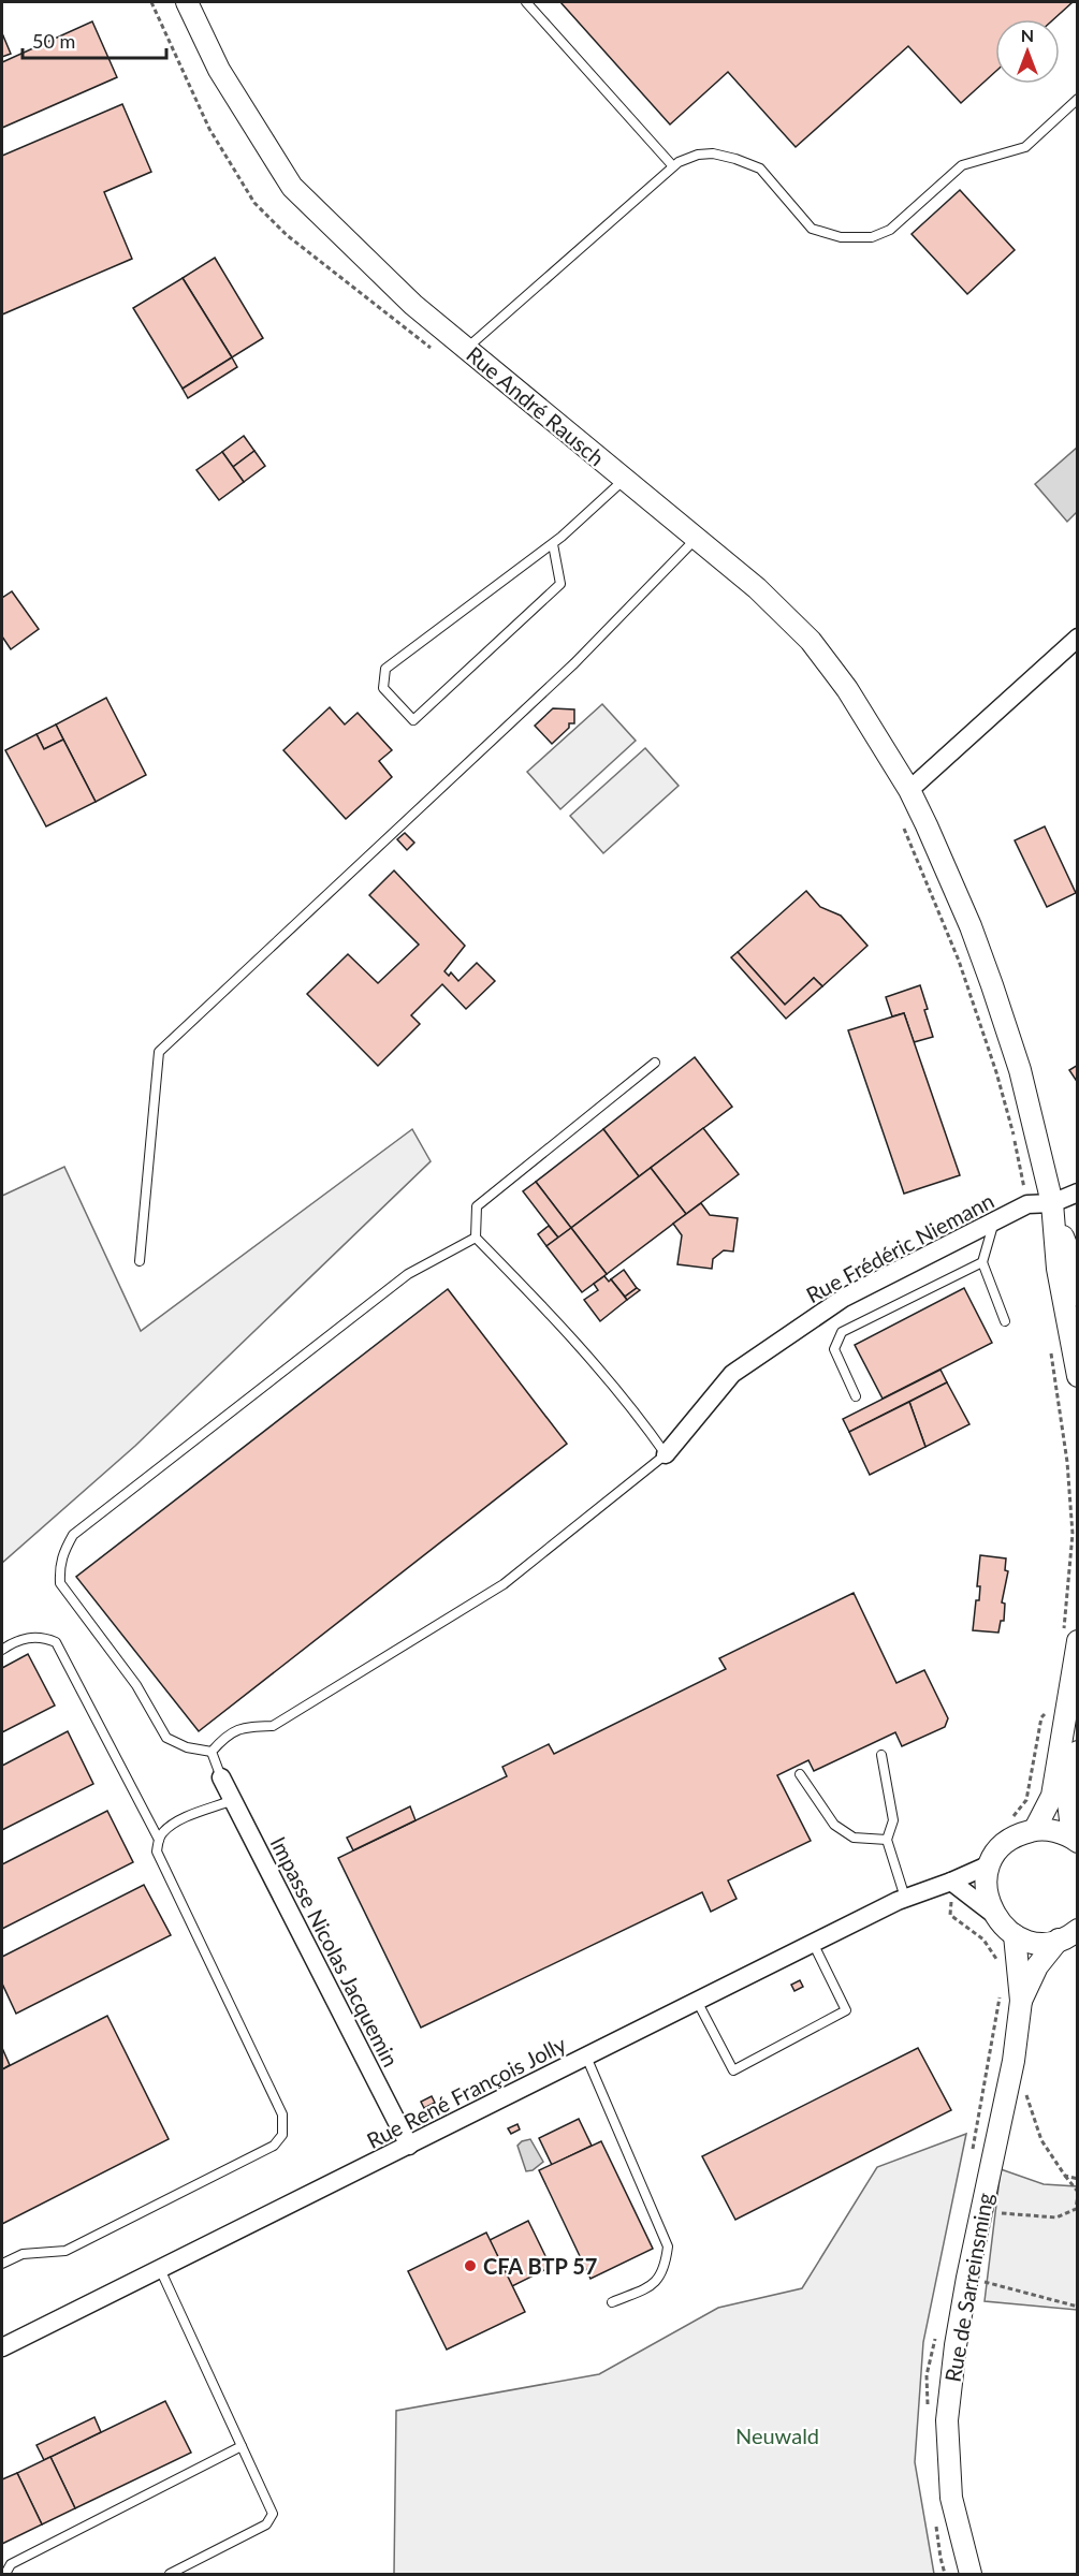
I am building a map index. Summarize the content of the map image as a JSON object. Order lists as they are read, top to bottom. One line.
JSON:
{"streets":{"street":["Rue André Rausch","Rue Frédéric Niemann","Impasse Nicolas Jacquemin","Rue René François Jolly","Rue de Sarreinsming"]},"crossings":[["Rue André Rausch","Rue Frédéric Niemann"],["Impasse Nicolas Jacquemin","Rue René François Jolly"]],"parks":["Neuwald"],"places":["CFA BTP 57"],"scale_bar":"50 m","north":"top"}
